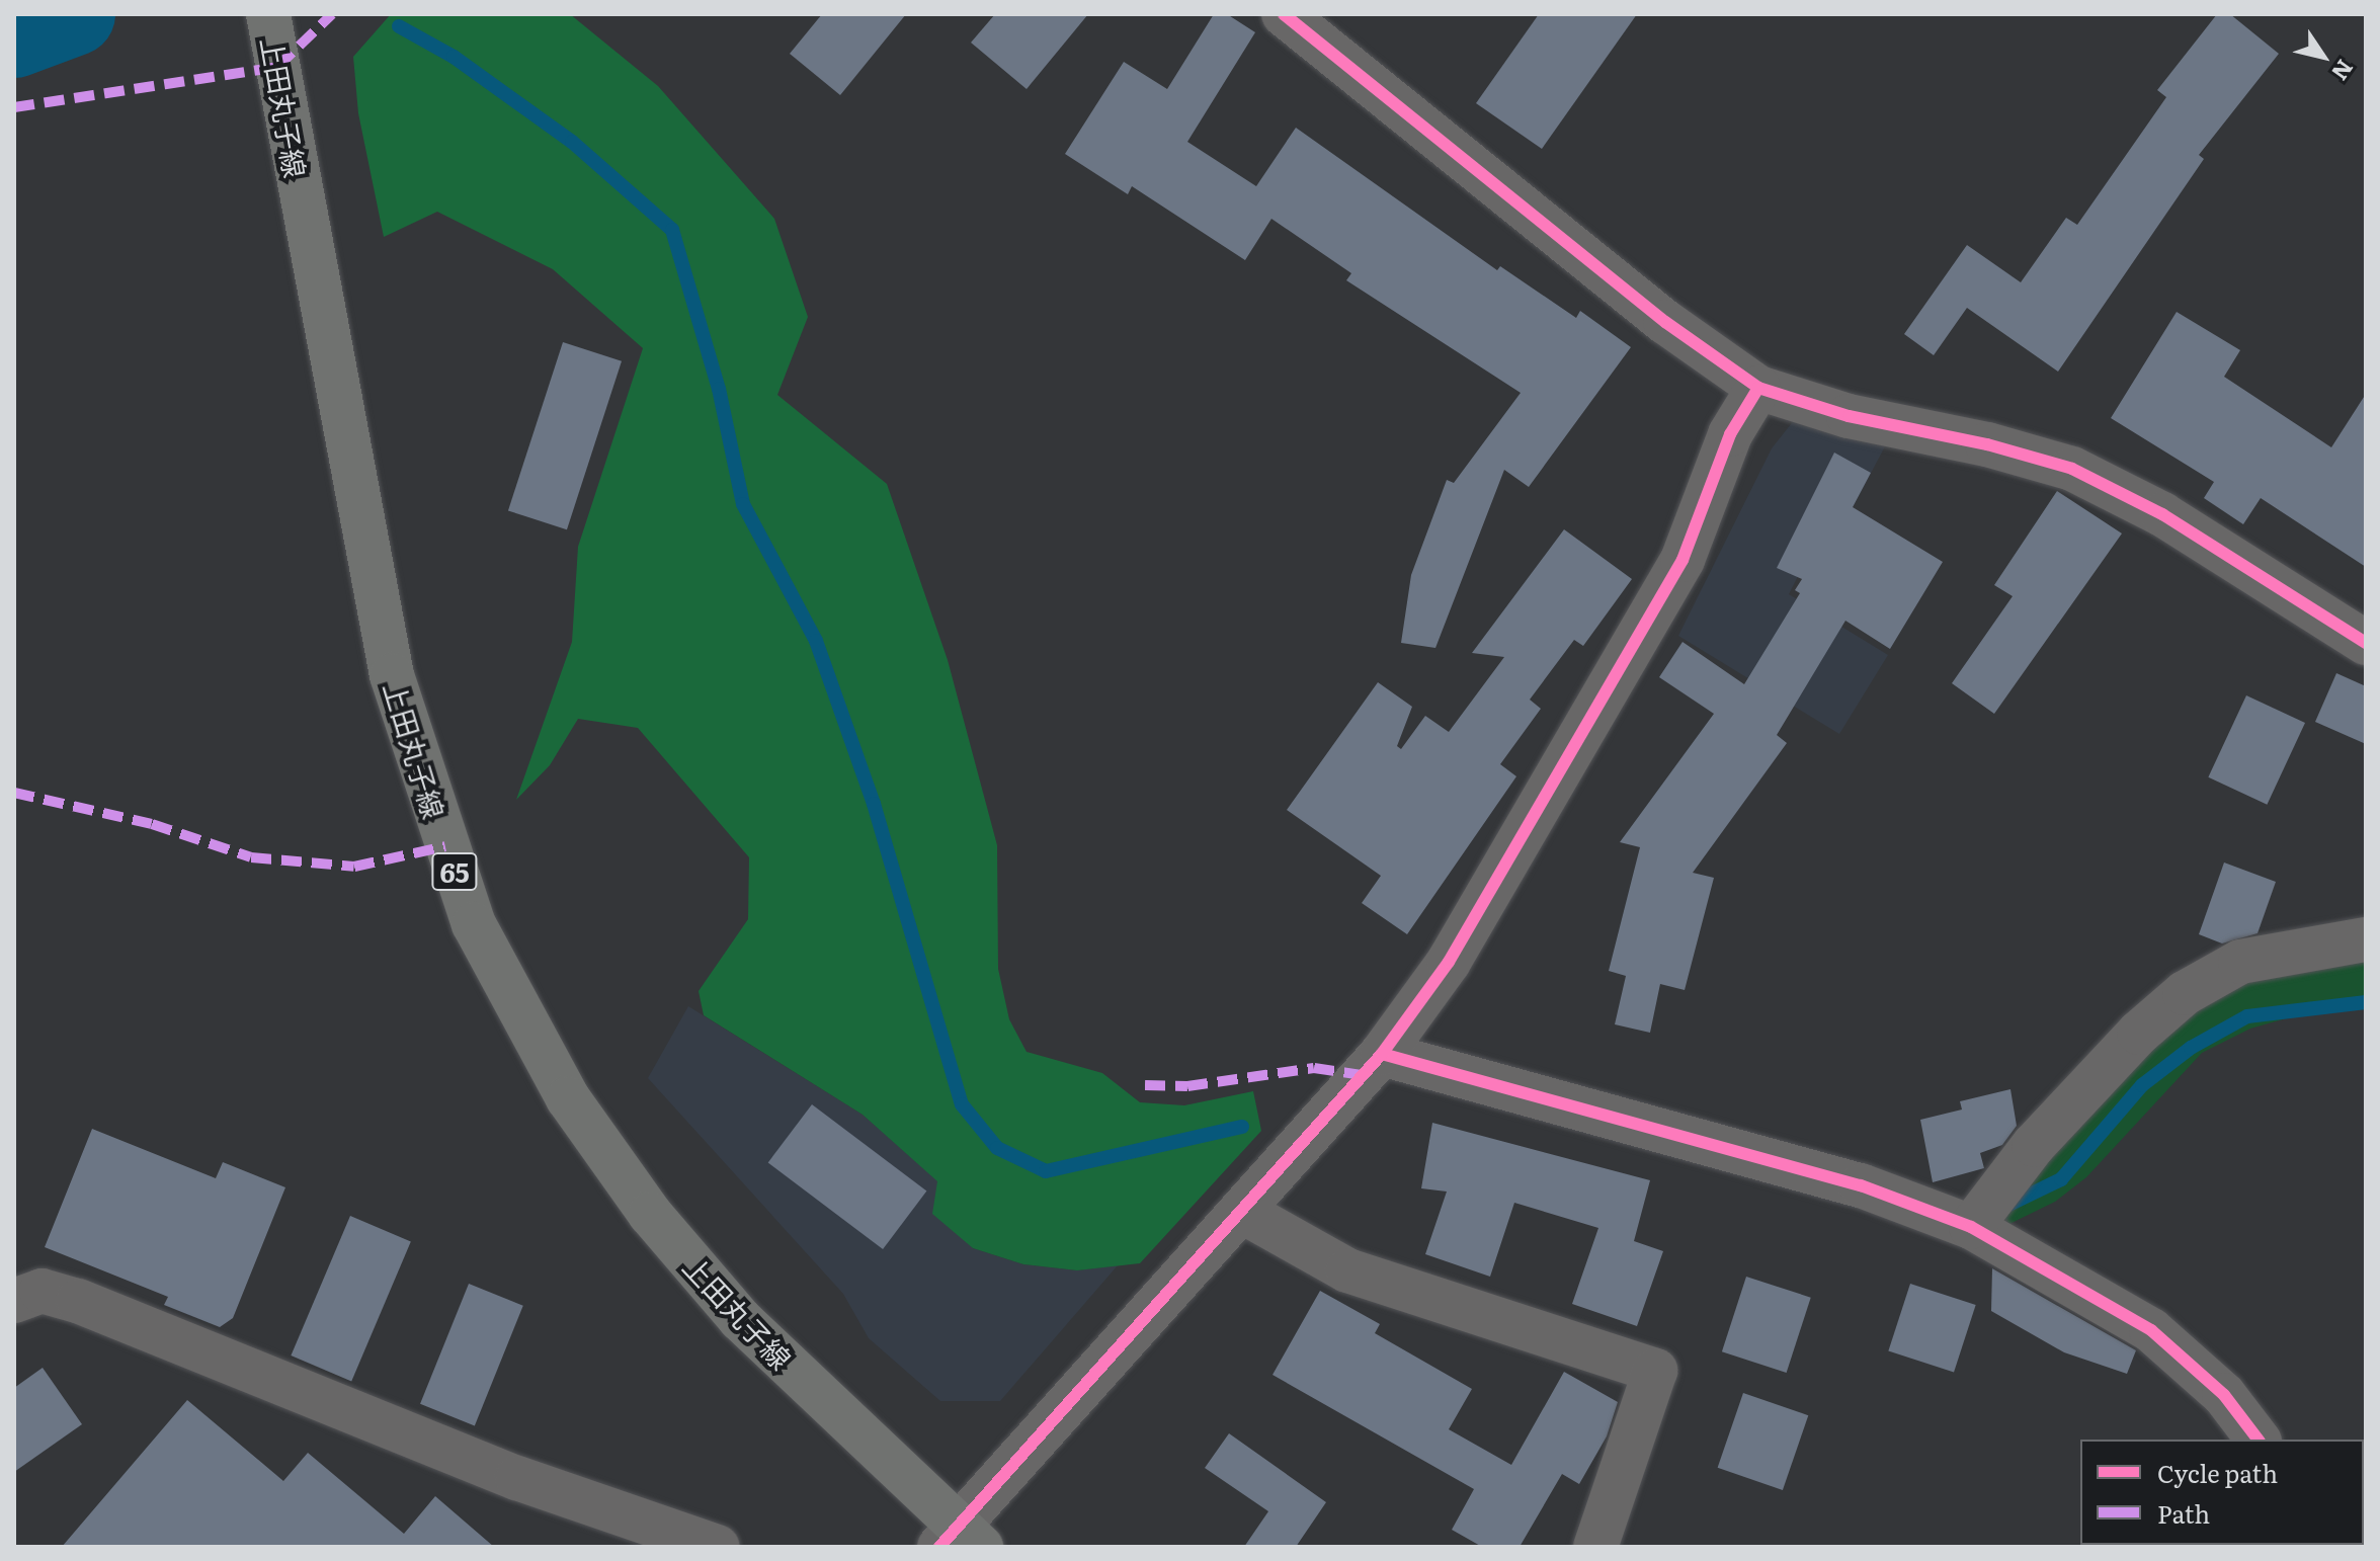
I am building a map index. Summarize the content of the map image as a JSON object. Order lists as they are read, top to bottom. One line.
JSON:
{"streets":{"main road":["上田丸子線","65"]},"legend":["Cycle path","Path"],"north":"bottom right"}
